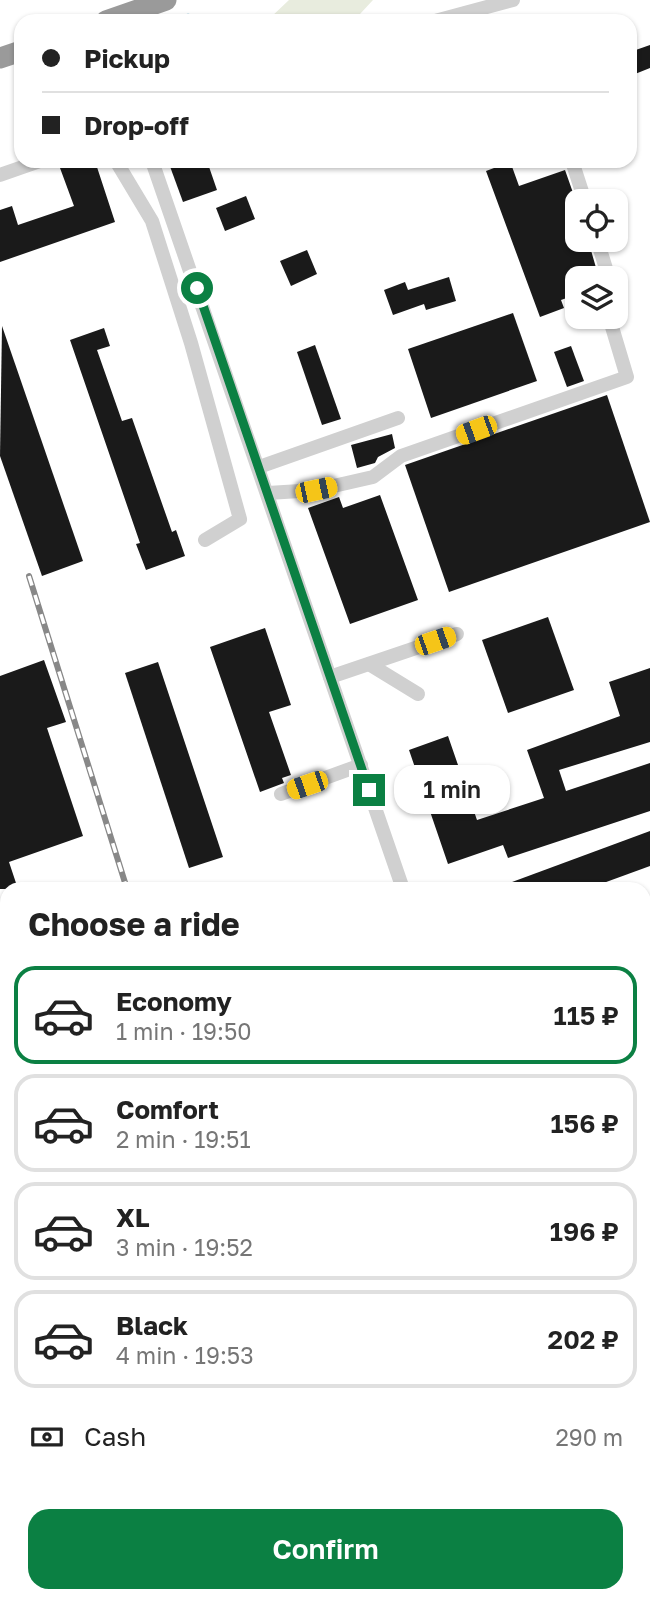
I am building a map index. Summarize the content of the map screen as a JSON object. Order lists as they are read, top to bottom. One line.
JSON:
{"page":{"banner":["Pickup","Drop-off"],"bubble":"1 min","heading":"Choose a ride","list":[{"name":"Economy","note":"1 min · 19:50","value":"115 ₽"},{"name":"Comfort","note":"2 min · 19:51","value":"156 ₽"},{"name":"XL","note":"3 min · 19:52","value":"196 ₽"},{"name":"Black","note":"4 min · 19:53","value":"202 ₽"}],"pay":["Cash","290 m"],"buttons":"Confirm"}}
